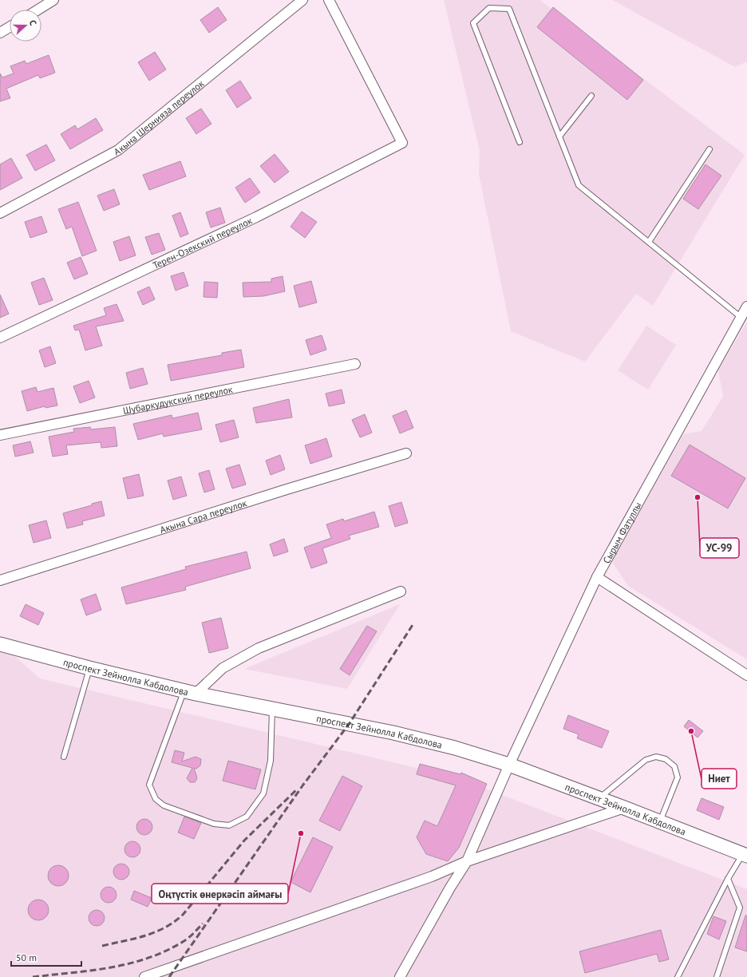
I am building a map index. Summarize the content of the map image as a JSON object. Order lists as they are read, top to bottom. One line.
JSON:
{"streets":{"main road":["проспект Зейнолла Кабдолова"],"street":["Акына Шернияза переулок","Терен-Озекский переулок","Шубаркудукский переулок","Акына Сара переулок","Сырым Фатуллы"]},"crossings":[["Сырым Фатуллы","проспект Зейнолла Кабдолова"]],"places":["УС-99","Ниет","Оңтүстік өнеркәсіп аймағы"],"scale_bar":"50 m","north":"right"}
